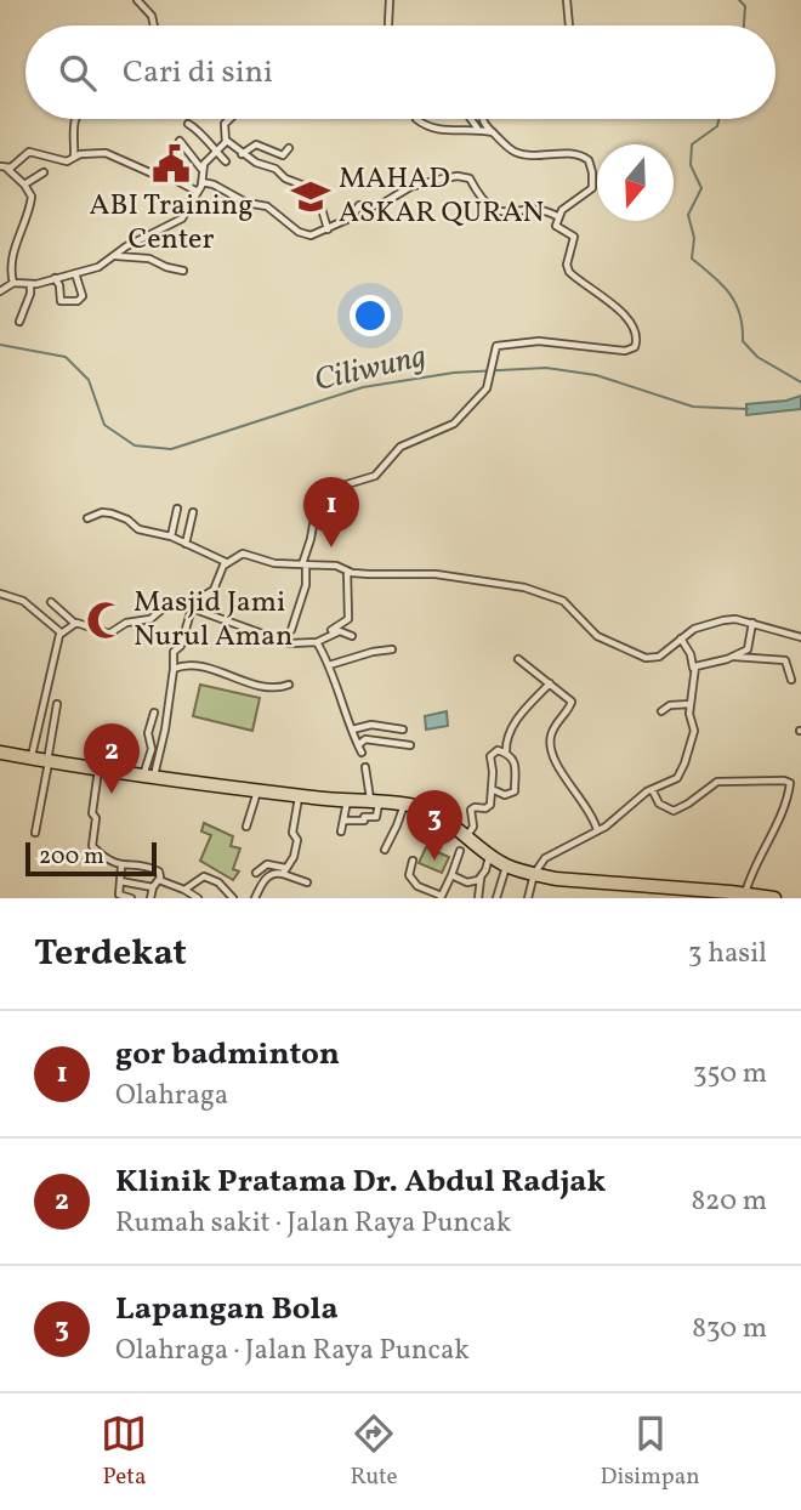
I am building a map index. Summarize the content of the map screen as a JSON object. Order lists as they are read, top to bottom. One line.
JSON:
{"water":["Ciliwung"],"places":{"public building":["ABI Training Center"],"school or university":["MAHAD ASKAR QURAN"],"mosque":["Masjid Jami Nurul Aman"]},"scale_bar":"200 m","north":"bottom","page":{"search":"Cari di sini","pins":["1","2","3"],"scale":"200 m","heading":["Terdekat","3 hasil"],"list":[{"mark":"1","name":"gor badminton","note":"Olahraga","value":"350 m"},{"mark":"2","name":"Klinik Pratama Dr. Abdul Radjak","note":"Rumah sakit · Jalan Raya Puncak","value":"820 m"},{"mark":"3","name":"Lapangan Bola","note":"Olahraga · Jalan Raya Puncak","value":"830 m"}],"nav":["Peta","Rute","Disimpan"]}}
